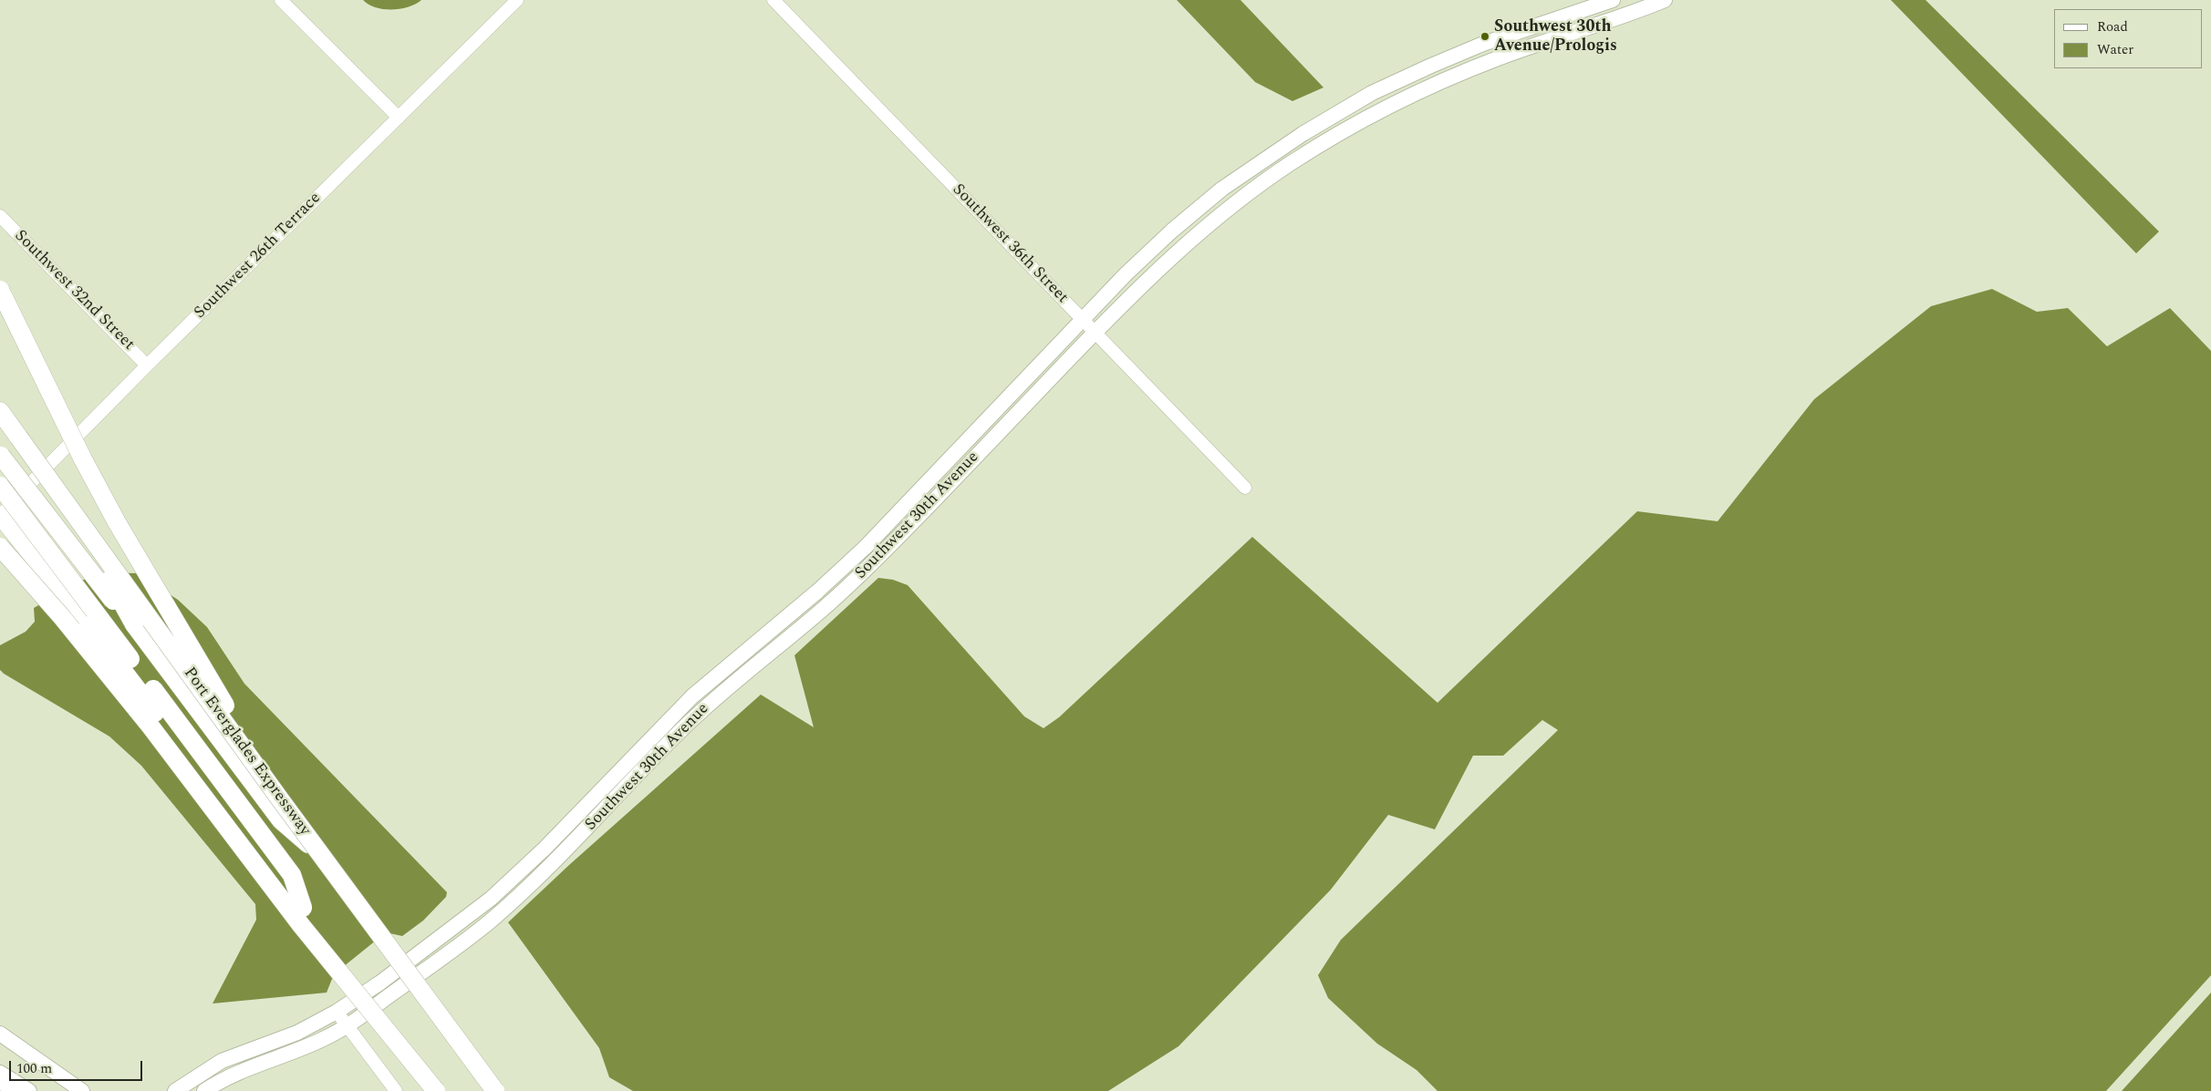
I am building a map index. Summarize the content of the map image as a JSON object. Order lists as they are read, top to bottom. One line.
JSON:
{"streets":{"highway":["Port Everglades Expressway"],"main road":["Southwest 30th Avenue"],"street":["Southwest 36th Street","Southwest 26th Terrace","Southwest 32nd Street"]},"crossings":[["Southwest 36th Street","Southwest 30th Avenue"],["Southwest 26th Terrace","Southwest 32nd Street"]],"places":["Southwest 30th Avenue/Prologis"],"legend":["Road","Water"],"scale_bar":"100 m"}
